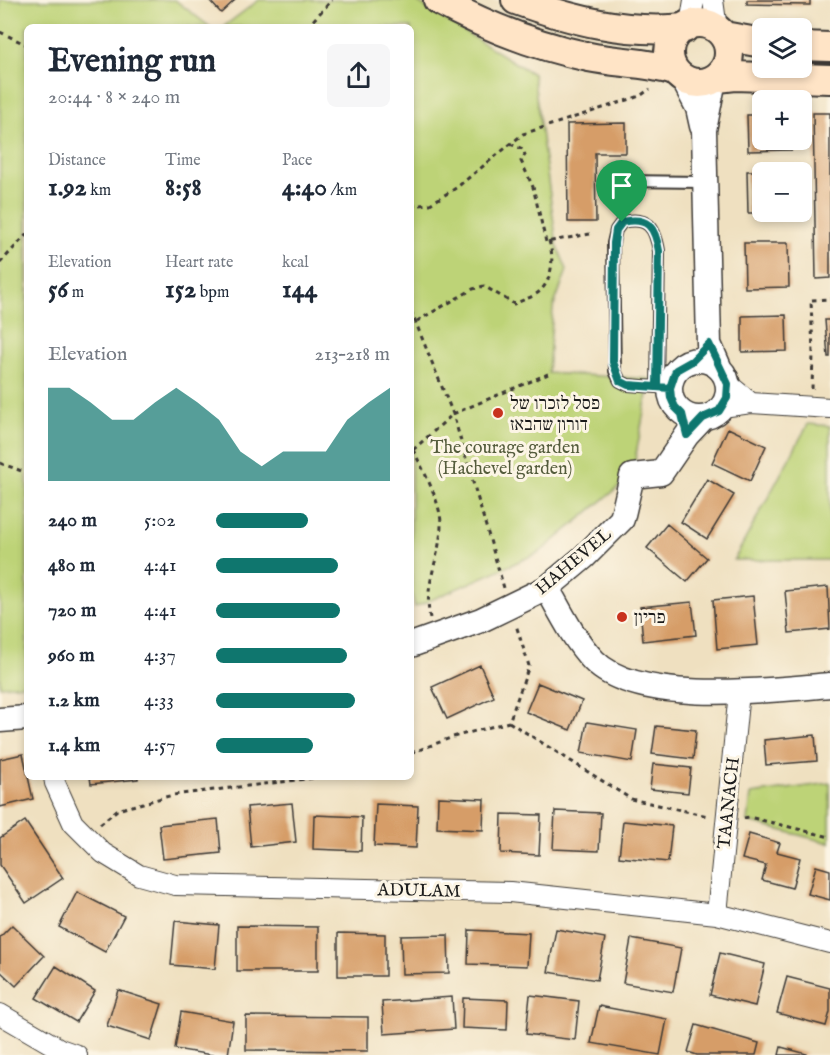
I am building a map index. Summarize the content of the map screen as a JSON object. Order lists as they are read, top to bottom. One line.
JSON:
{"streets":{"street":["HAHEVEL","TAANACH","ADULAM"]},"crossings":[["TAANACH","ADULAM"]],"parks":["The courage garden (Hachevel garden)"],"places":["פסל לזכרו של דורון שהבאז","פריון"],"page":{"map_buttons":["+","−"],"heading":["Evening run","20:44 · 8 × 240 m"],"stats":[["Distance","1.92 km"],["Time","8:58"],["Pace","4:40 /km"],["Elevation","56 m"],["Heart rate","152 bpm"],["kcal","144"]],"chart":["Elevation","213–218 m"],"list":[{"name":"240 m","note":"5:02"},{"name":"480 m","note":"4:41"},{"name":"720 m","note":"4:41"},{"name":"960 m","note":"4:37"},{"name":"1.2 km","note":"4:33"},{"name":"1.4 km","note":"4:57"}]}}
